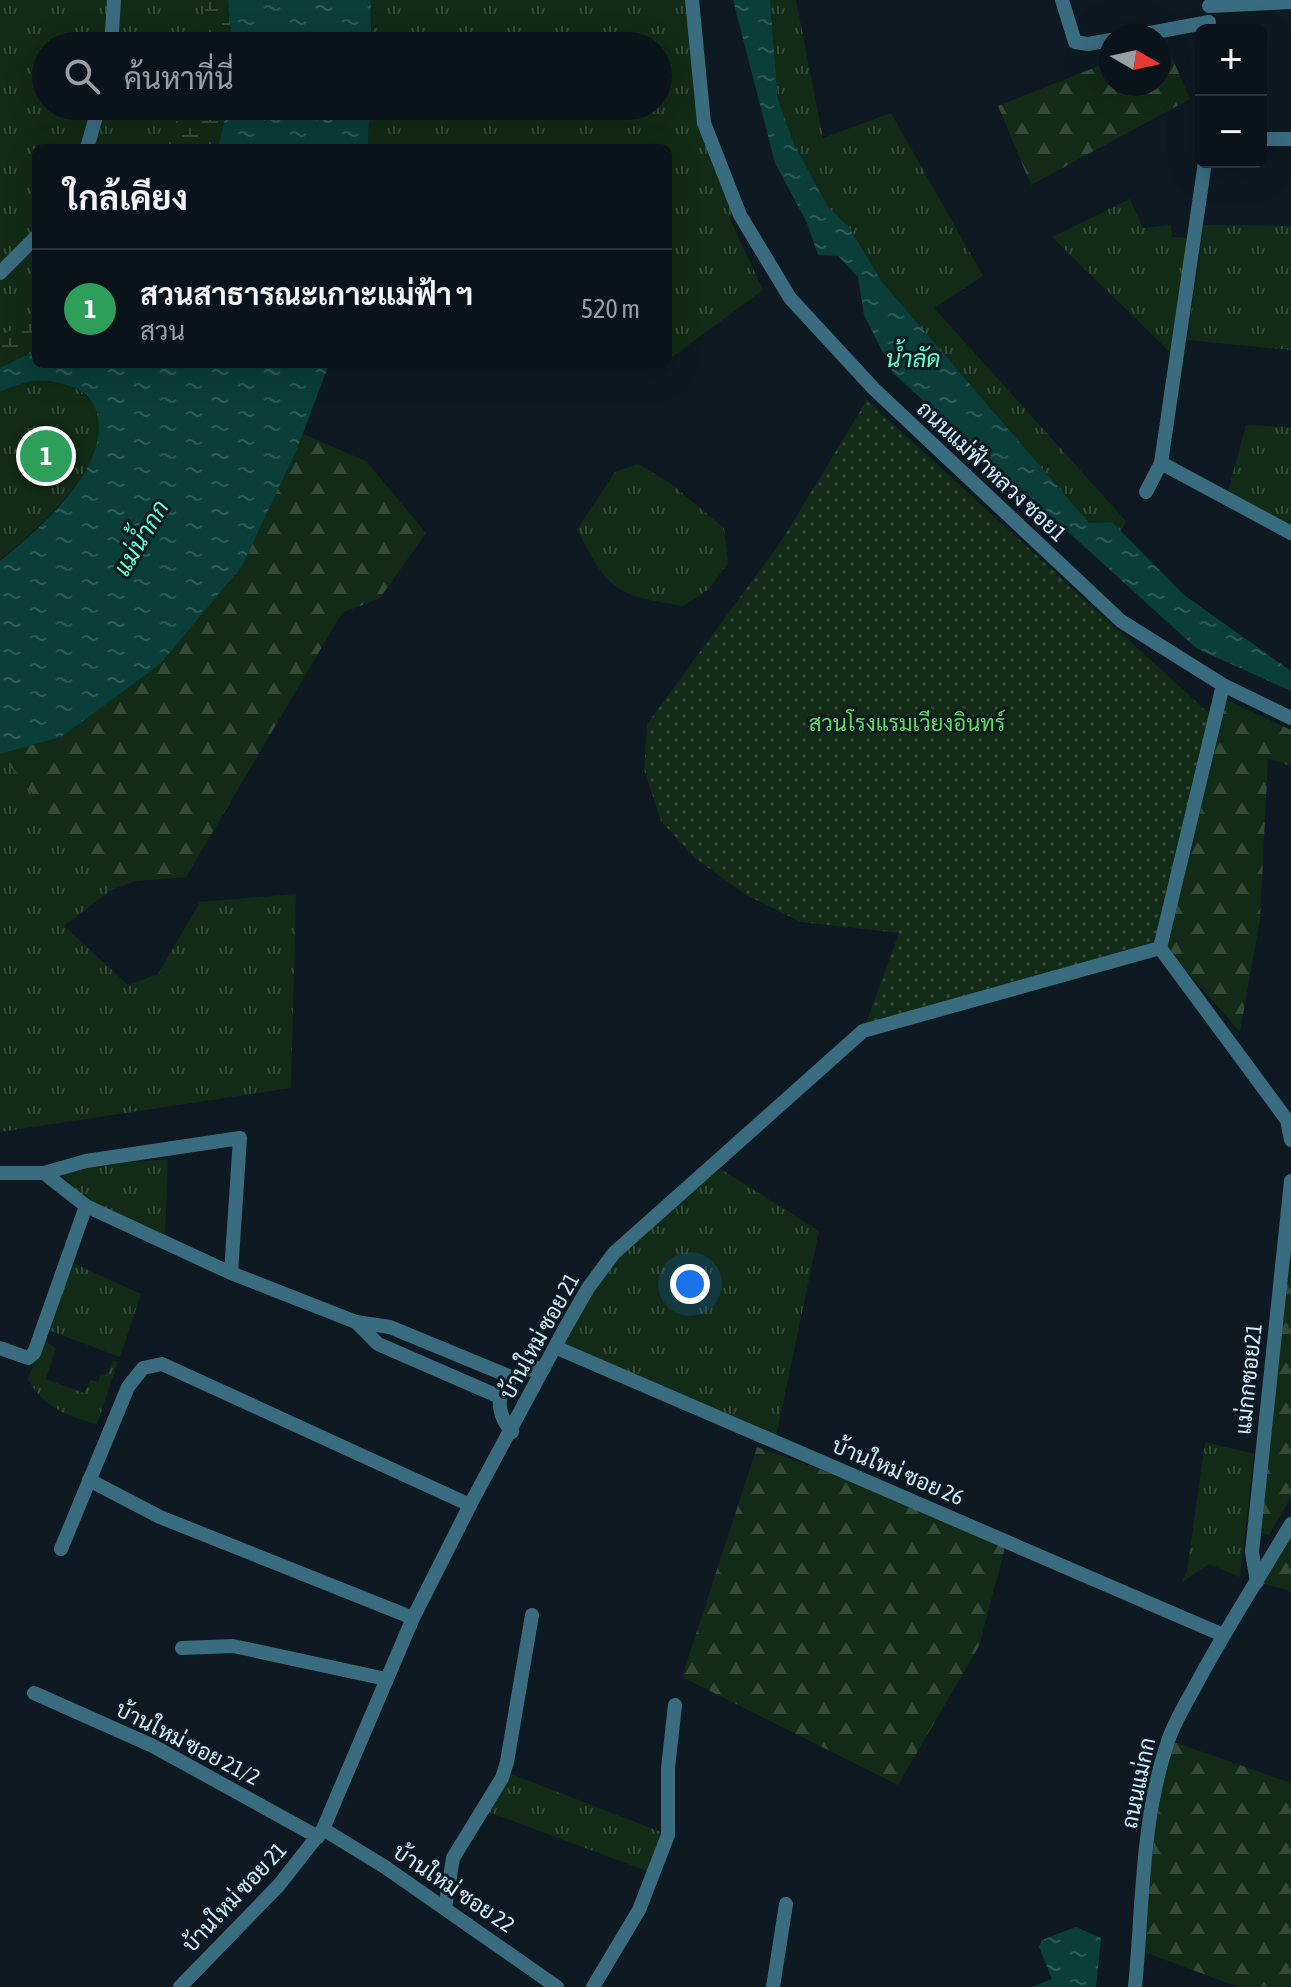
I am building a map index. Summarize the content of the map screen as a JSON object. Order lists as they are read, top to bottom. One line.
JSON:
{"streets":{"street":["ถนนแม่ฟ้าหลวง ซอย1","บ้านใหม่ ซอย 21","แม่กกซอย21","บ้านใหม่ ซอย 26","บ้านใหม่ ซอย 21/2","ถนนแม่กก","บ้านใหม่ ซอย 22"]},"crossings":[["บ้านใหม่ ซอย 21","บ้านใหม่ ซอย 26"],["บ้านใหม่ ซอย 21","บ้านใหม่ ซอย 21/2"],["บ้านใหม่ ซอย 21","บ้านใหม่ ซอย 22"],["แม่กกซอย21","ถนนแม่กก"],["บ้านใหม่ ซอย 26","ถนนแม่กก"],["บ้านใหม่ ซอย 21/2","บ้านใหม่ ซอย 22"]],"water":["น้ำลัด","แม่น้ำกก"],"parks":["สวนโรงแรมเวียงอินทร์"],"north":"right","page":{"map_buttons":["+","−"],"search":"ค้นหาที่นี่","heading":"ใกล้เคียง","list":[{"mark":"1","name":"สวนสาธารณะเกาะแม่ฟ้า ฯ","note":"สวน","value":"520 m"}],"pins":"1"}}
